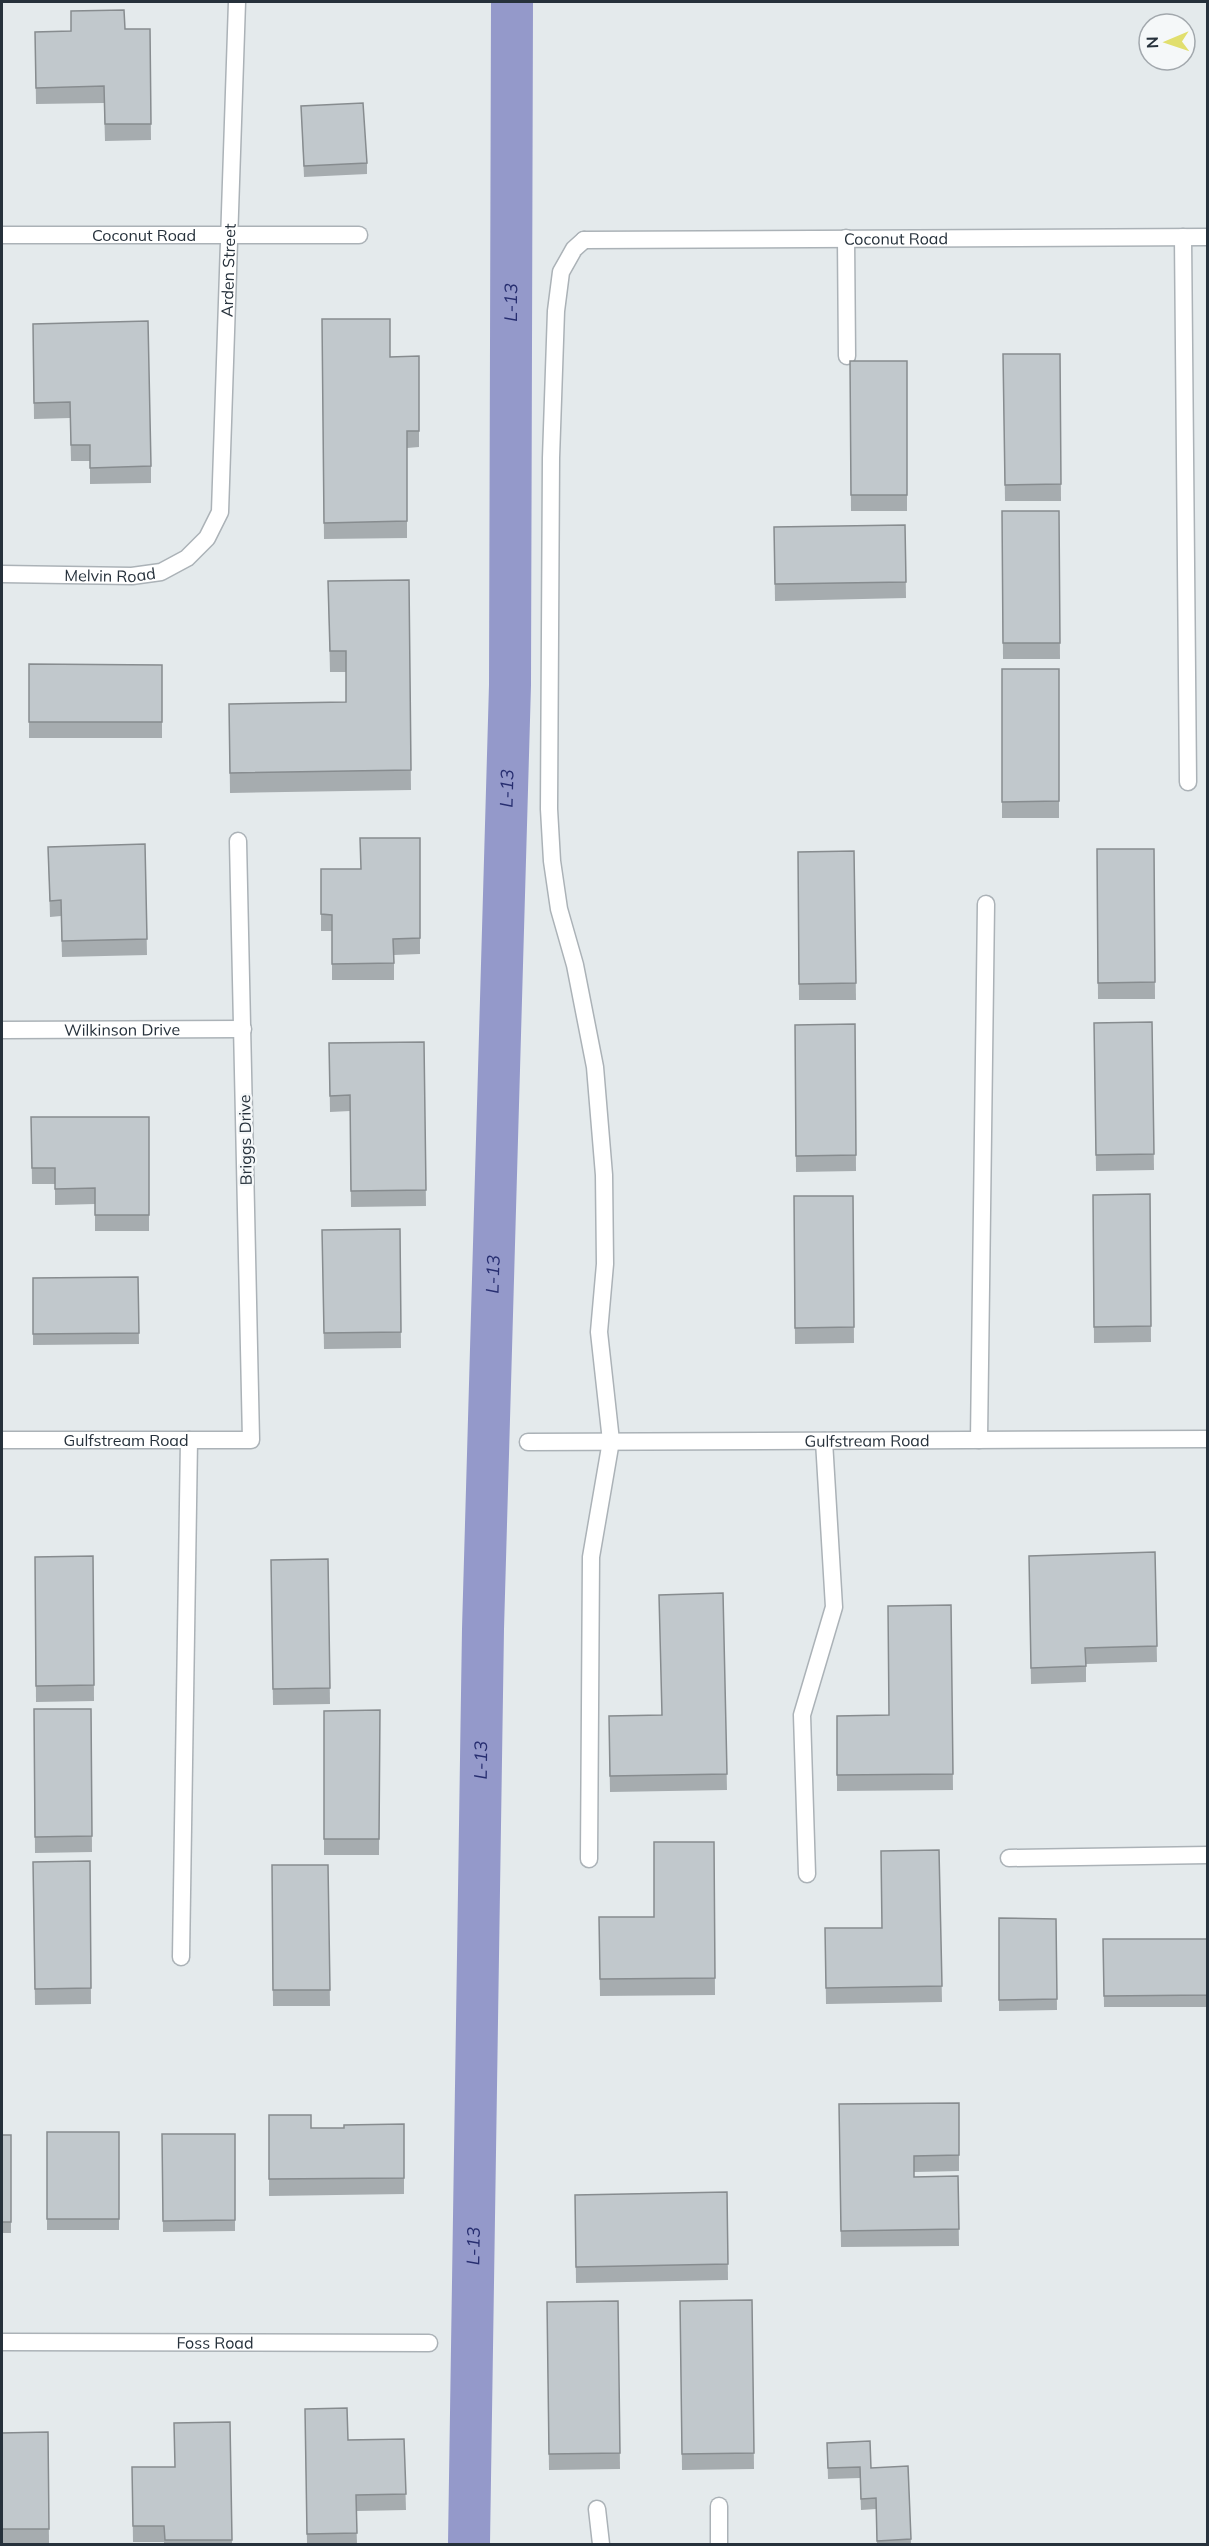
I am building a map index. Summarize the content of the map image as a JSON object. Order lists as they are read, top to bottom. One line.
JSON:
{"streets":{"street":["Coconut Road","Arden Street","Melvin Road","Wilkinson Drive","Briggs Drive","Gulfstream Road","Foss Road"]},"crossings":[["Coconut Road","Arden Street"],["Coconut Road","Gulfstream Road"],["Arden Street","Melvin Road"],["Wilkinson Drive","Briggs Drive"],["Briggs Drive","Gulfstream Road"]],"water":["L-13"],"north":"left"}
